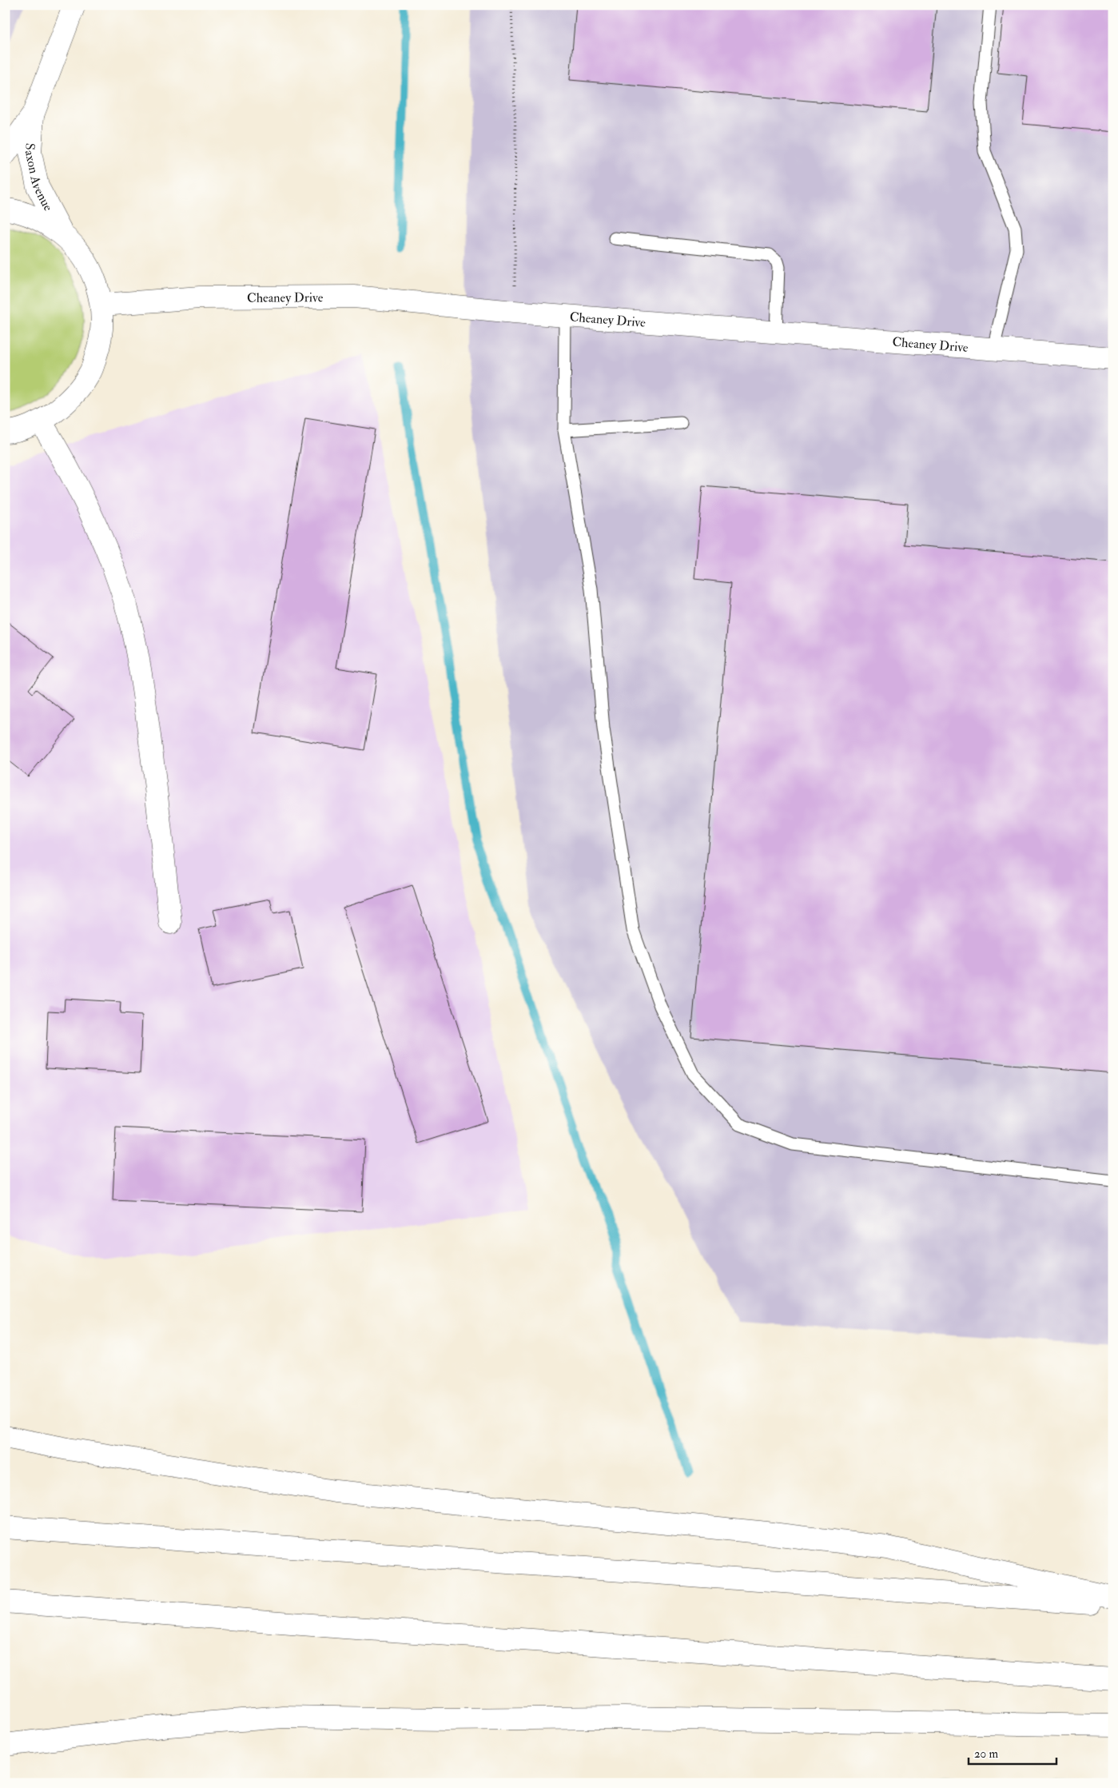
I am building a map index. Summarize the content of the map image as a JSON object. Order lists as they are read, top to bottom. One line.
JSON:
{"streets":{"main road":["Saxon Avenue","Cheaney Drive"]},"scale_bar":"20 m"}
